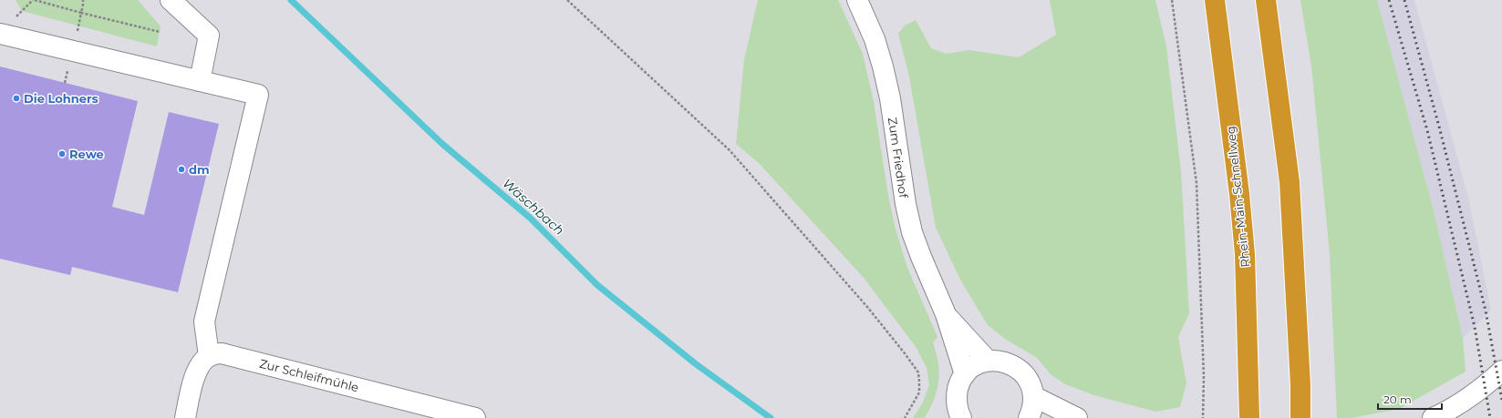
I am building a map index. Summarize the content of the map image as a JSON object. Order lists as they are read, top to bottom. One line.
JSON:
{"streets":{"highway":["Rhein-Main-Schnellweg"],"street":["Zum Friedhof","Zur Schleifmühle"]},"water":["Wäschbach"],"places":["Die Lohners","Rewe","dm"],"scale_bar":"20 m"}
